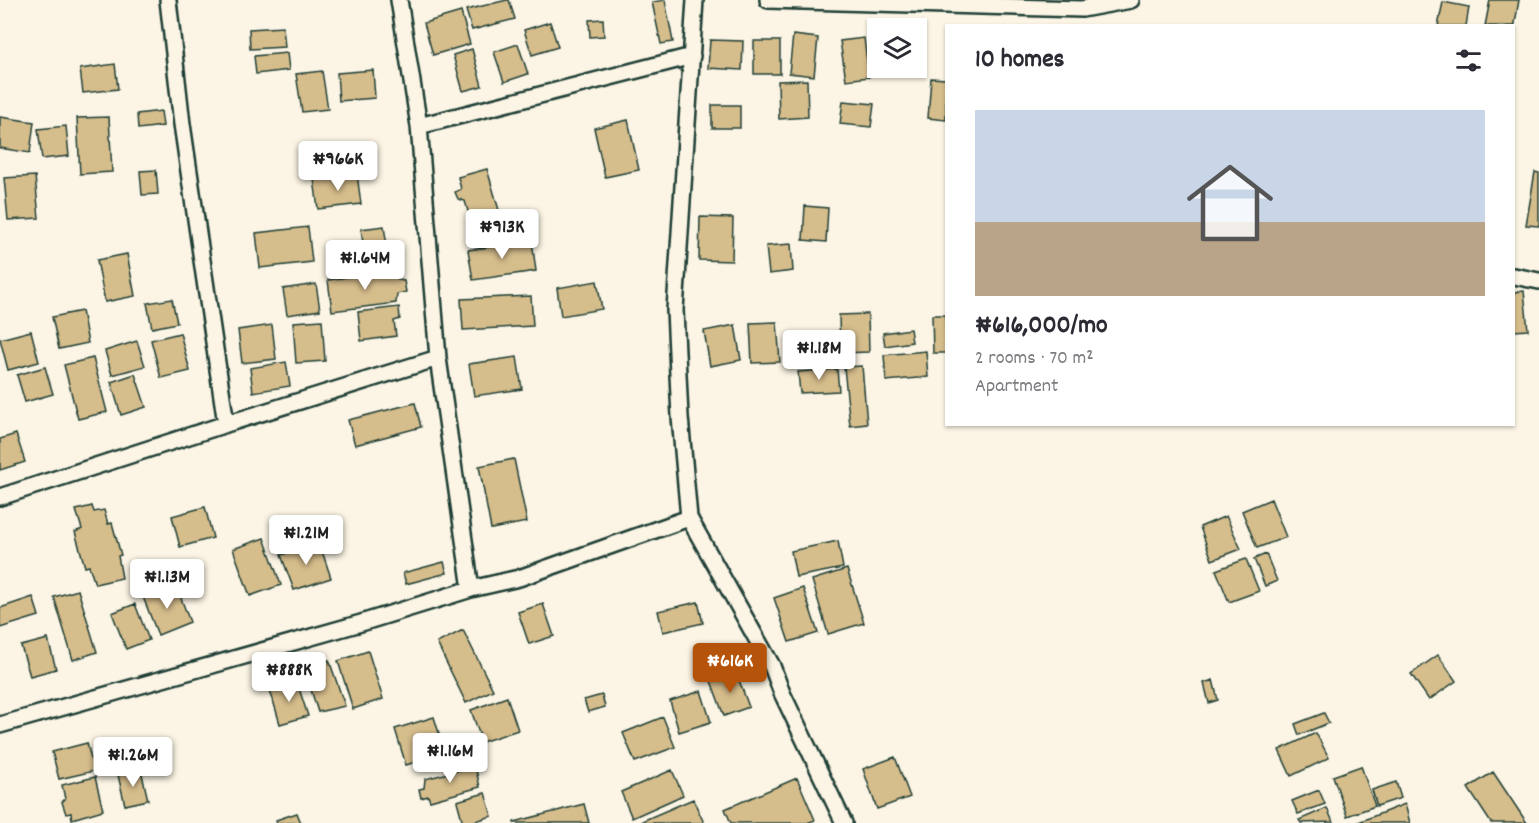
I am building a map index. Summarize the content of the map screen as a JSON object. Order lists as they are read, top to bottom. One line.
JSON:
{"page":{"heading":"10 homes","list":[{"name":"₦616,000/mo","note":"2 rooms · 70 m² · Apartment"}],"price":["₦966K","₦913K","₦1.64M","₦1.18M","₦1.21M","₦1.13M","₦616K","₦888K","₦1.16M","₦1.26M"]}}
